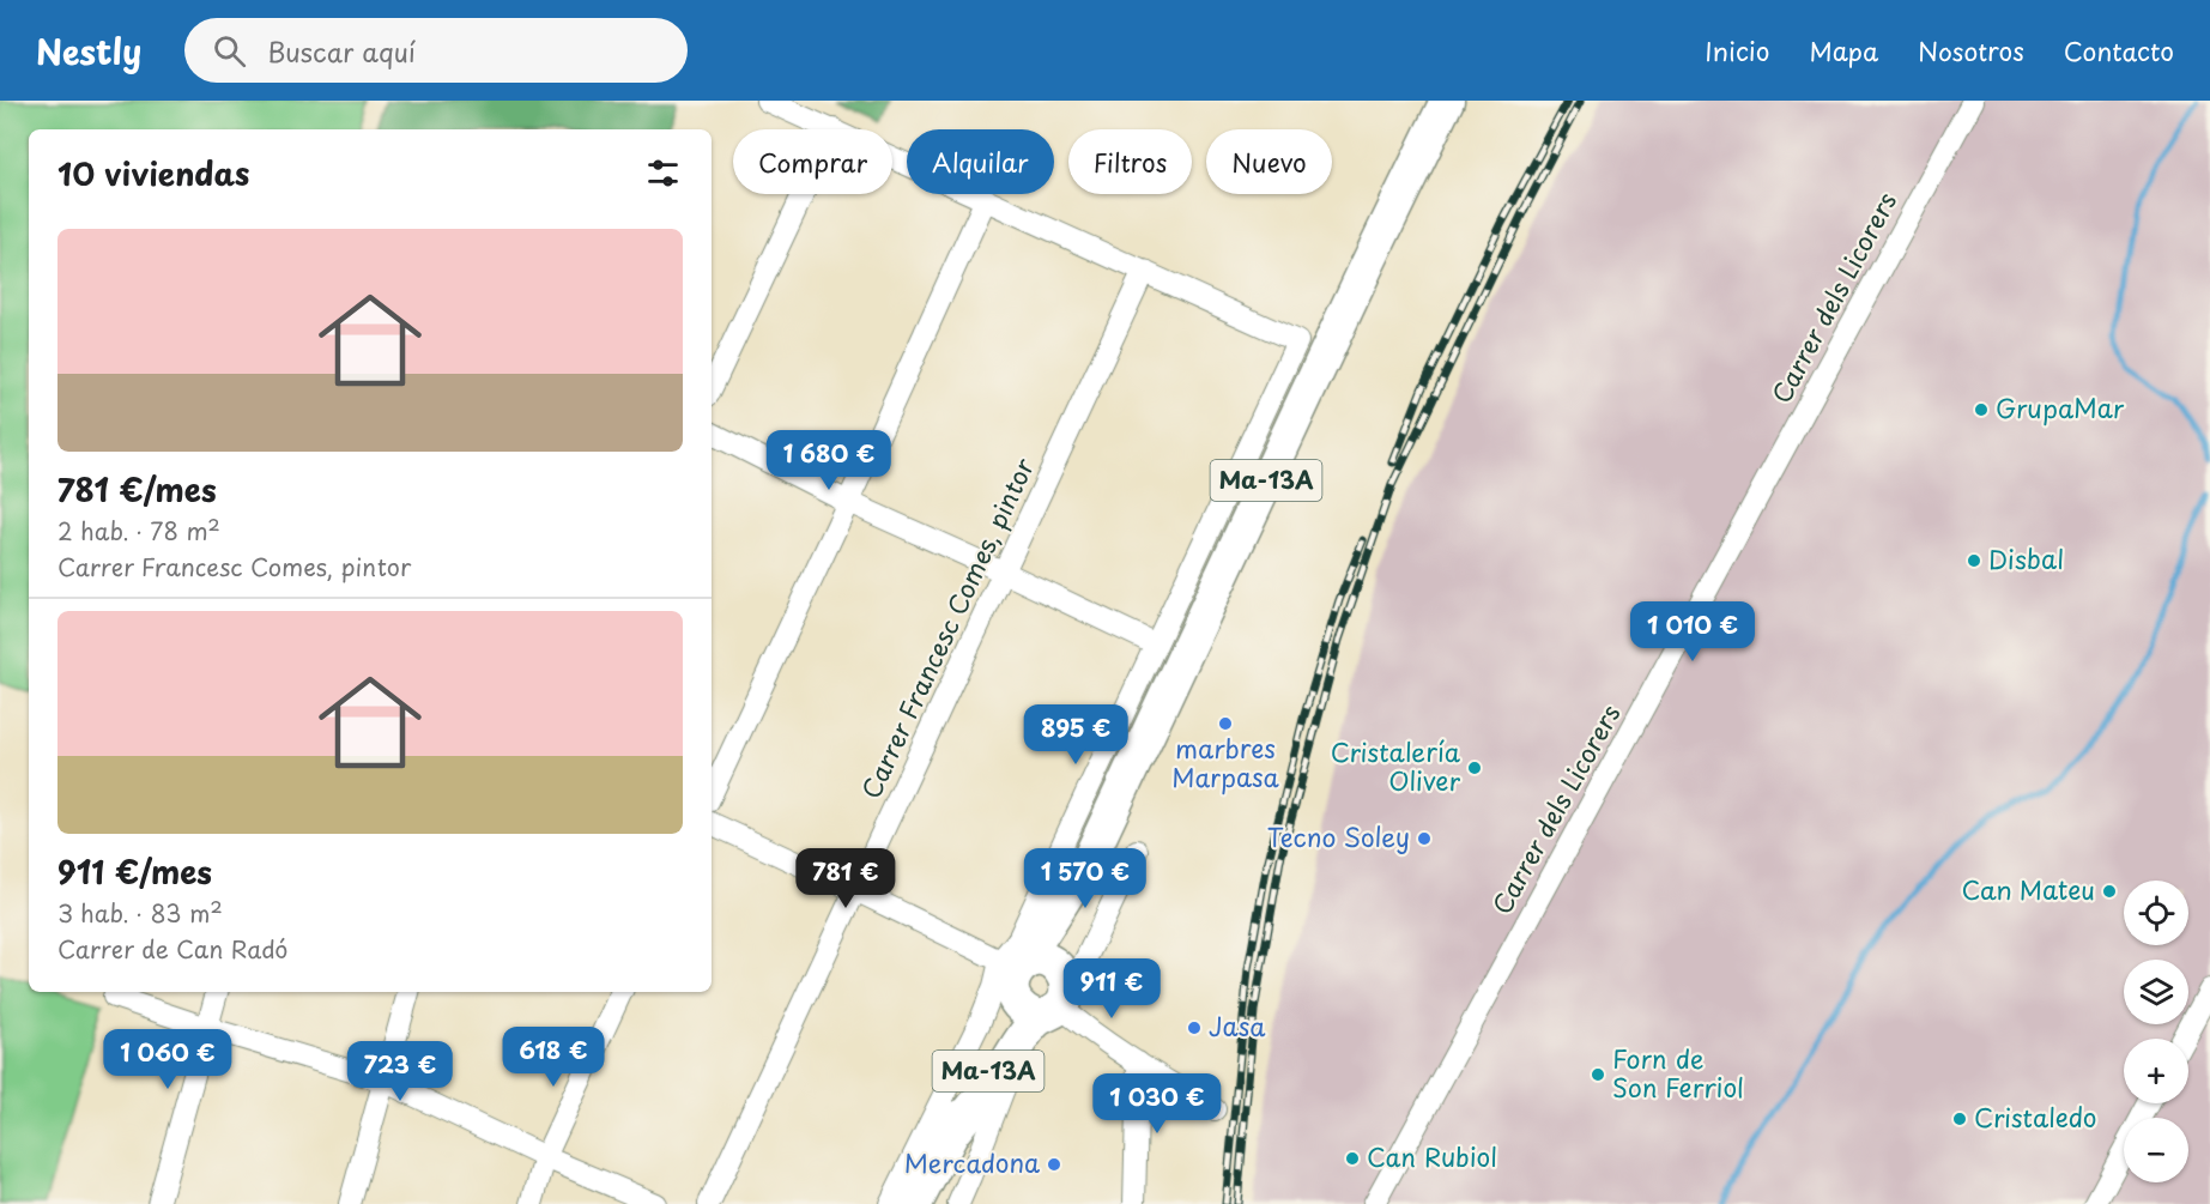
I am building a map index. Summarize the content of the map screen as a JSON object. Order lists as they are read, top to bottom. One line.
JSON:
{"streets":{"main road":["Ma-13A"],"street":["Carrer dels Licorers","Carrer Francesc Comes, pintor"]},"places":["GrupaMar","Disbal","marbres Marpasa","Cristalería Oliver","Tecno Soley","Can Mateu","Jasa","Forn de Son Ferriol","Cristaledo","Can Rubiol","Mercadona"],"page":{"header":"Nestly","search":"Buscar aquí","nav":["Inicio","Mapa","Nosotros","Contacto"],"chip":["Comprar","Alquilar","Filtros","Nuevo"],"heading":"10 viviendas","list":[{"name":"781 €/mes","note":"2 hab. · 78 m² · Carrer Francesc Comes, pintor"},{"name":"911 €/mes","note":"3 hab. · 83 m² · Carrer de Can Radó"}],"price":["1 680 €","1 010 €","895 €","781 €","1 570 €","911 €","618 €","1 060 €","723 €","1 030 €"],"map_buttons":["+","−"]}}
